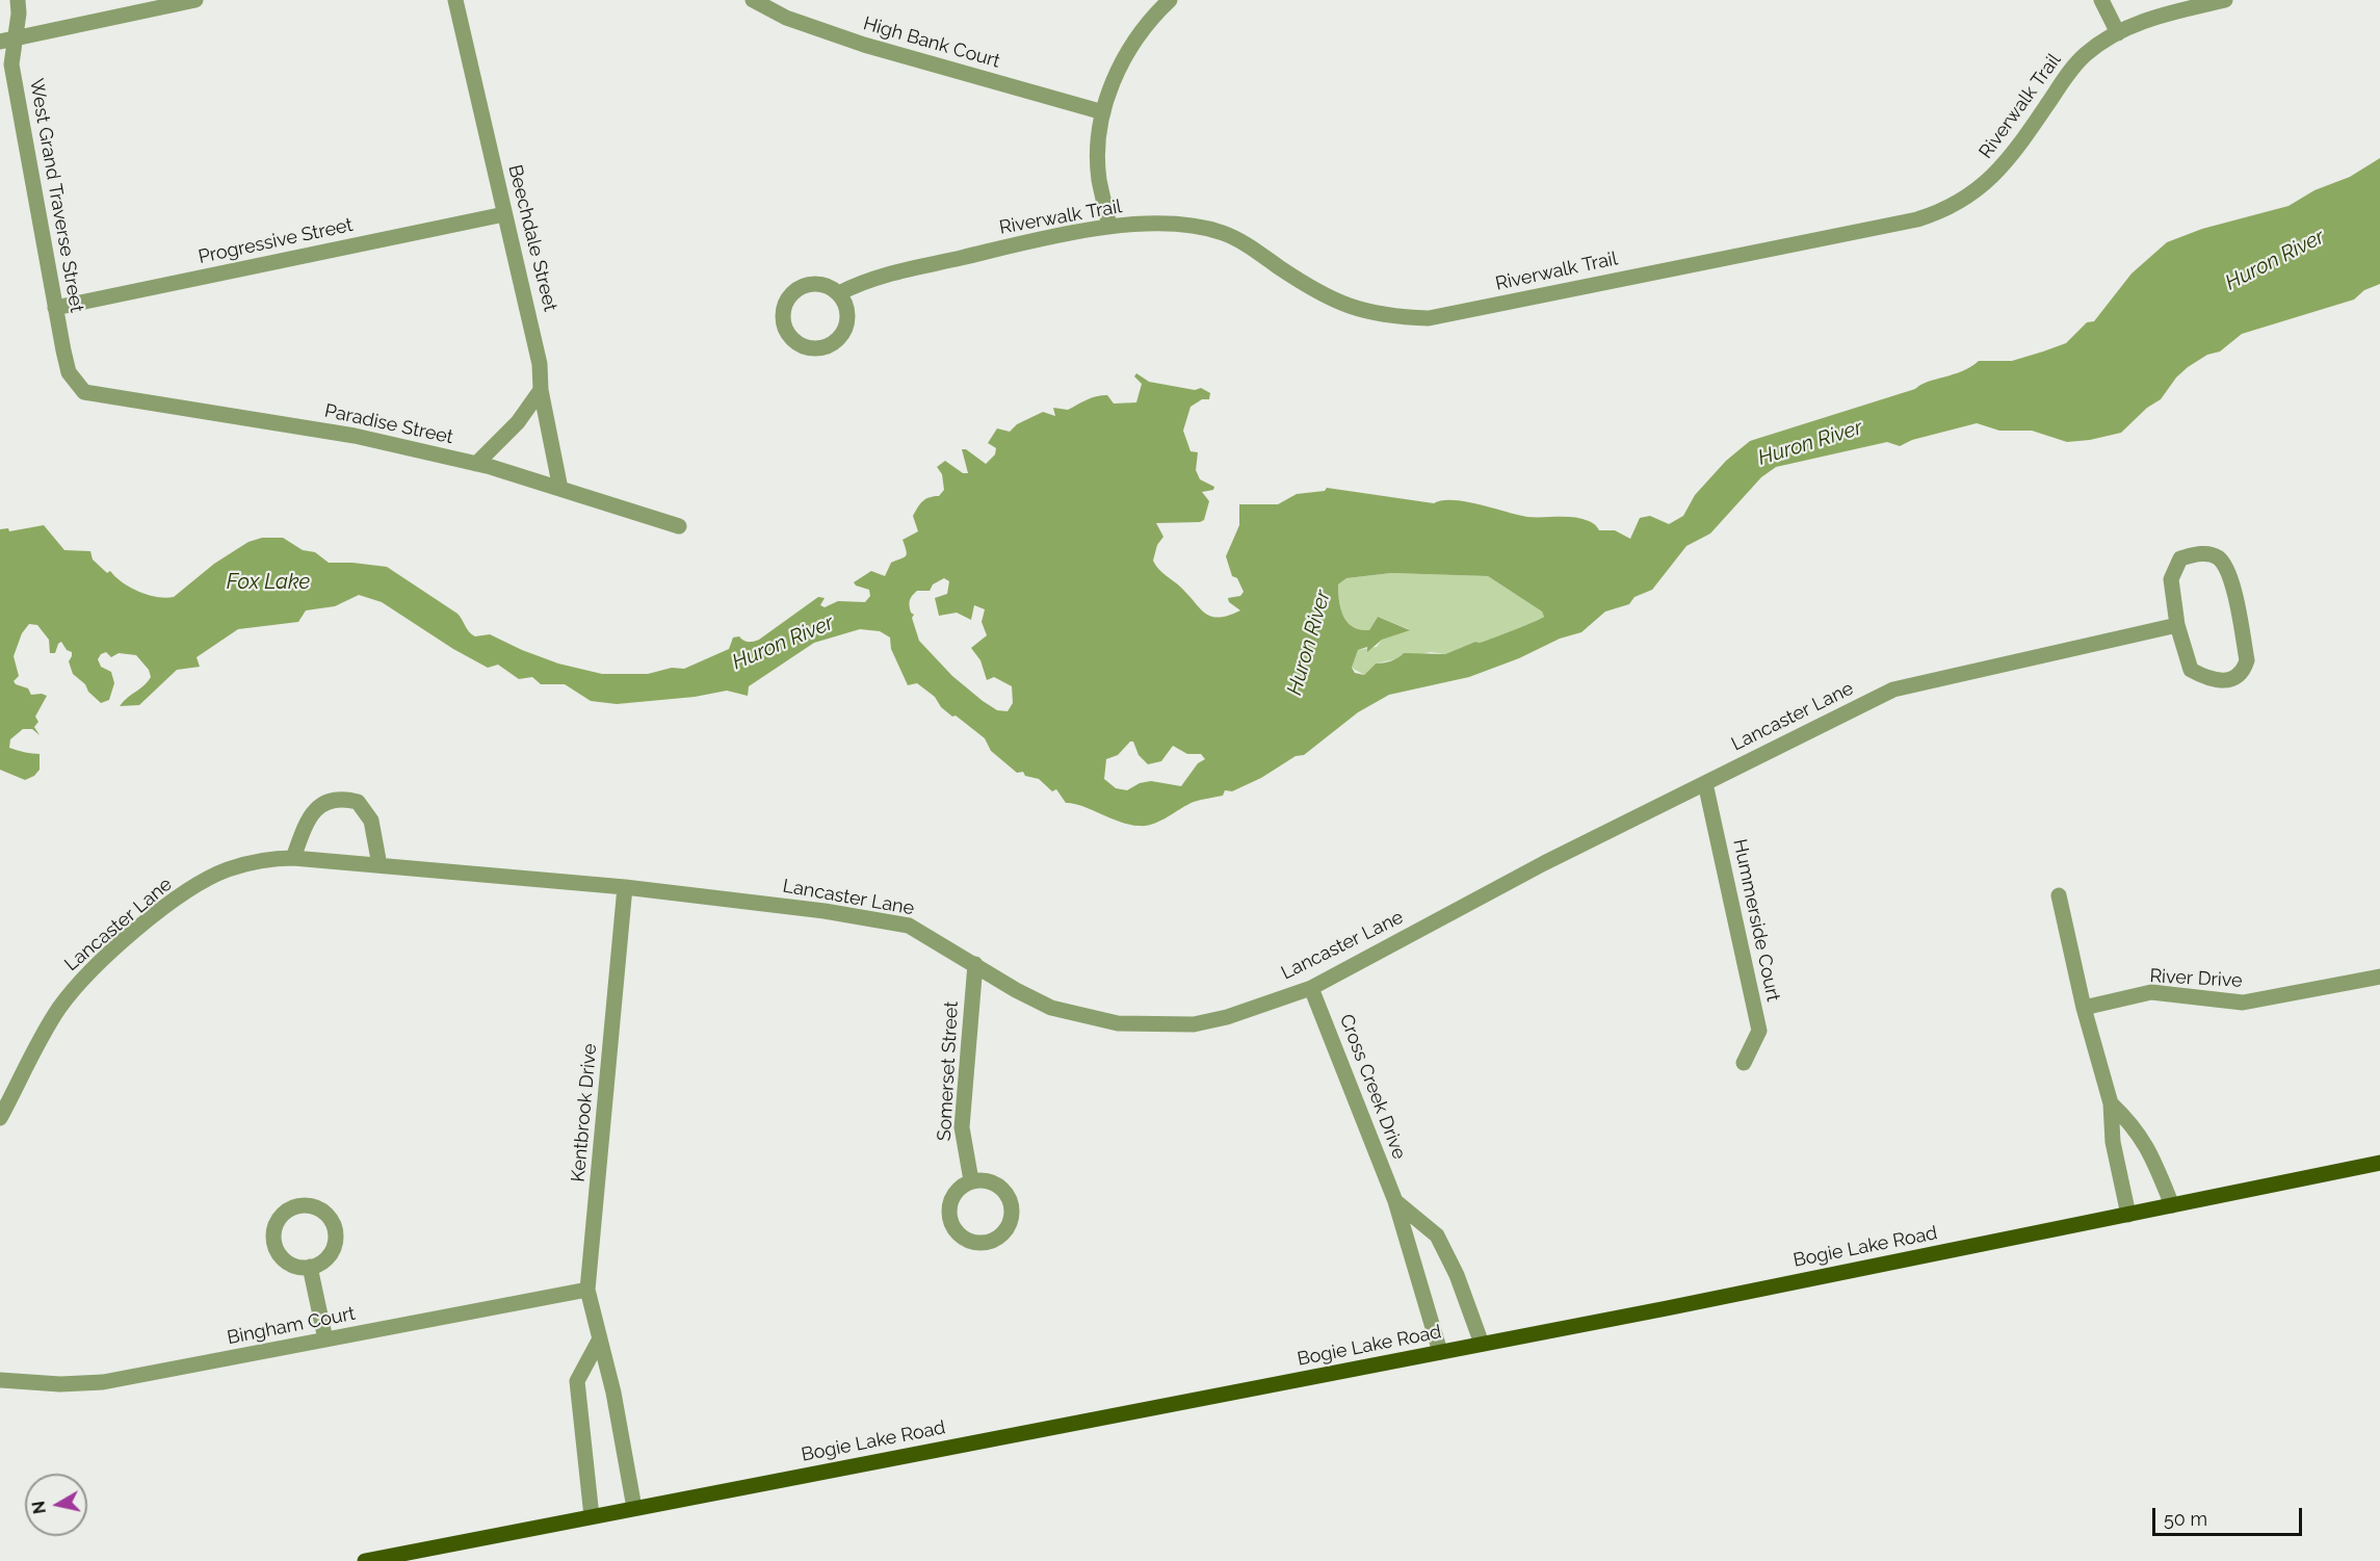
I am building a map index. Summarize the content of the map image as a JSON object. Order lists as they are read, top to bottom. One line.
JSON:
{"streets":{"main road":["Bogie Lake Road"],"street":["High Bank Court","Riverwalk Trail","West Grand Traverse Street","Beechdale Street","Progressive Street","Paradise Street","Lancaster Lane","Hummerside Court","River Drive","Somerset Street","Cross Creek Drive","Kentbrook Drive","Bingham Court"]},"crossings":[["West Grand Traverse Street","Progressive Street"],["West Grand Traverse Street","Paradise Street"],["Beechdale Street","Progressive Street"],["Beechdale Street","Paradise Street"],["Lancaster Lane","Hummerside Court"],["Lancaster Lane","Somerset Street"],["Lancaster Lane","Cross Creek Drive"],["Lancaster Lane","Kentbrook Drive"],["Cross Creek Drive","Bogie Lake Road"],["Kentbrook Drive","Bogie Lake Road"],["Kentbrook Drive","Bingham Court"]],"water":["Huron River","Fox Lake"],"scale_bar":"50 m","north":"left"}
